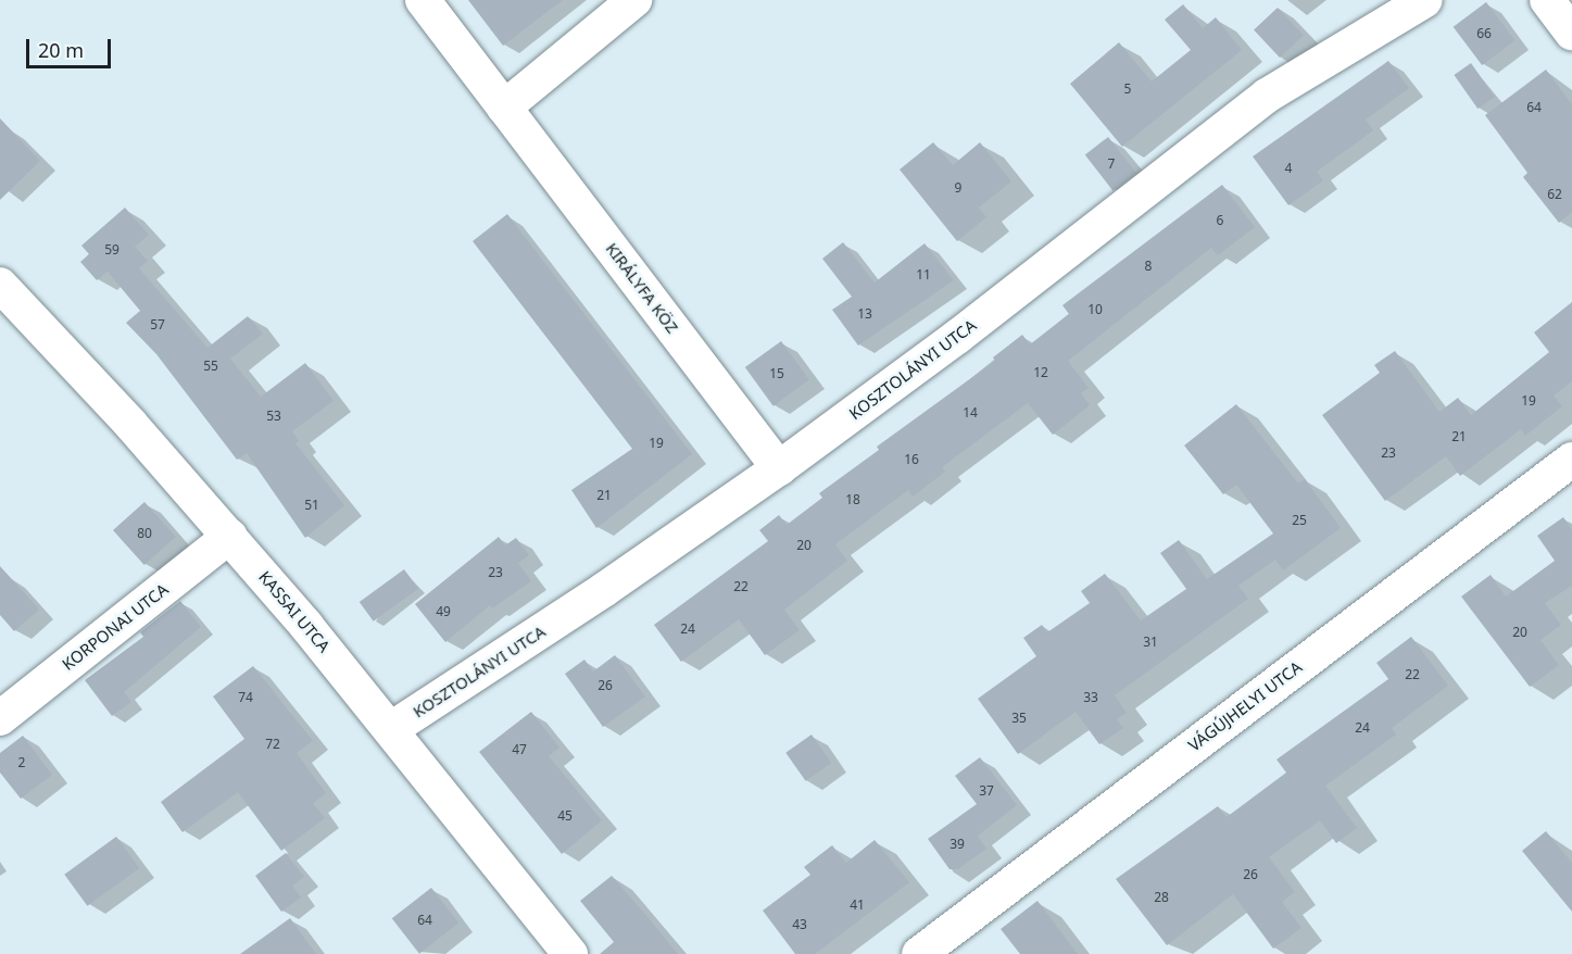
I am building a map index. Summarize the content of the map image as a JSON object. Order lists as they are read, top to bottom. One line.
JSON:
{"streets":{"street":["KIRÁLYFA KÖZ","KOSZTOLÁNYI UTCA","KASSAI UTCA","KORPONAI UTCA","VÁGÚJHELYI UTCA"]},"crossings":[["KIRÁLYFA KÖZ","KOSZTOLÁNYI UTCA"],["KOSZTOLÁNYI UTCA","KASSAI UTCA"],["KASSAI UTCA","KORPONAI UTCA"]],"house_numbers":["66","5","64","7","4","9","62","6","59","8","11","10","13","57","55","12","15","19","14","53","21","19","23","16","21","18","51","25","80","20","23","22","49","24","20","31","22","26","74","33","35","24","72","47","2","37","45","39","26","28","41","64","43"],"scale_bar":"20 m"}
